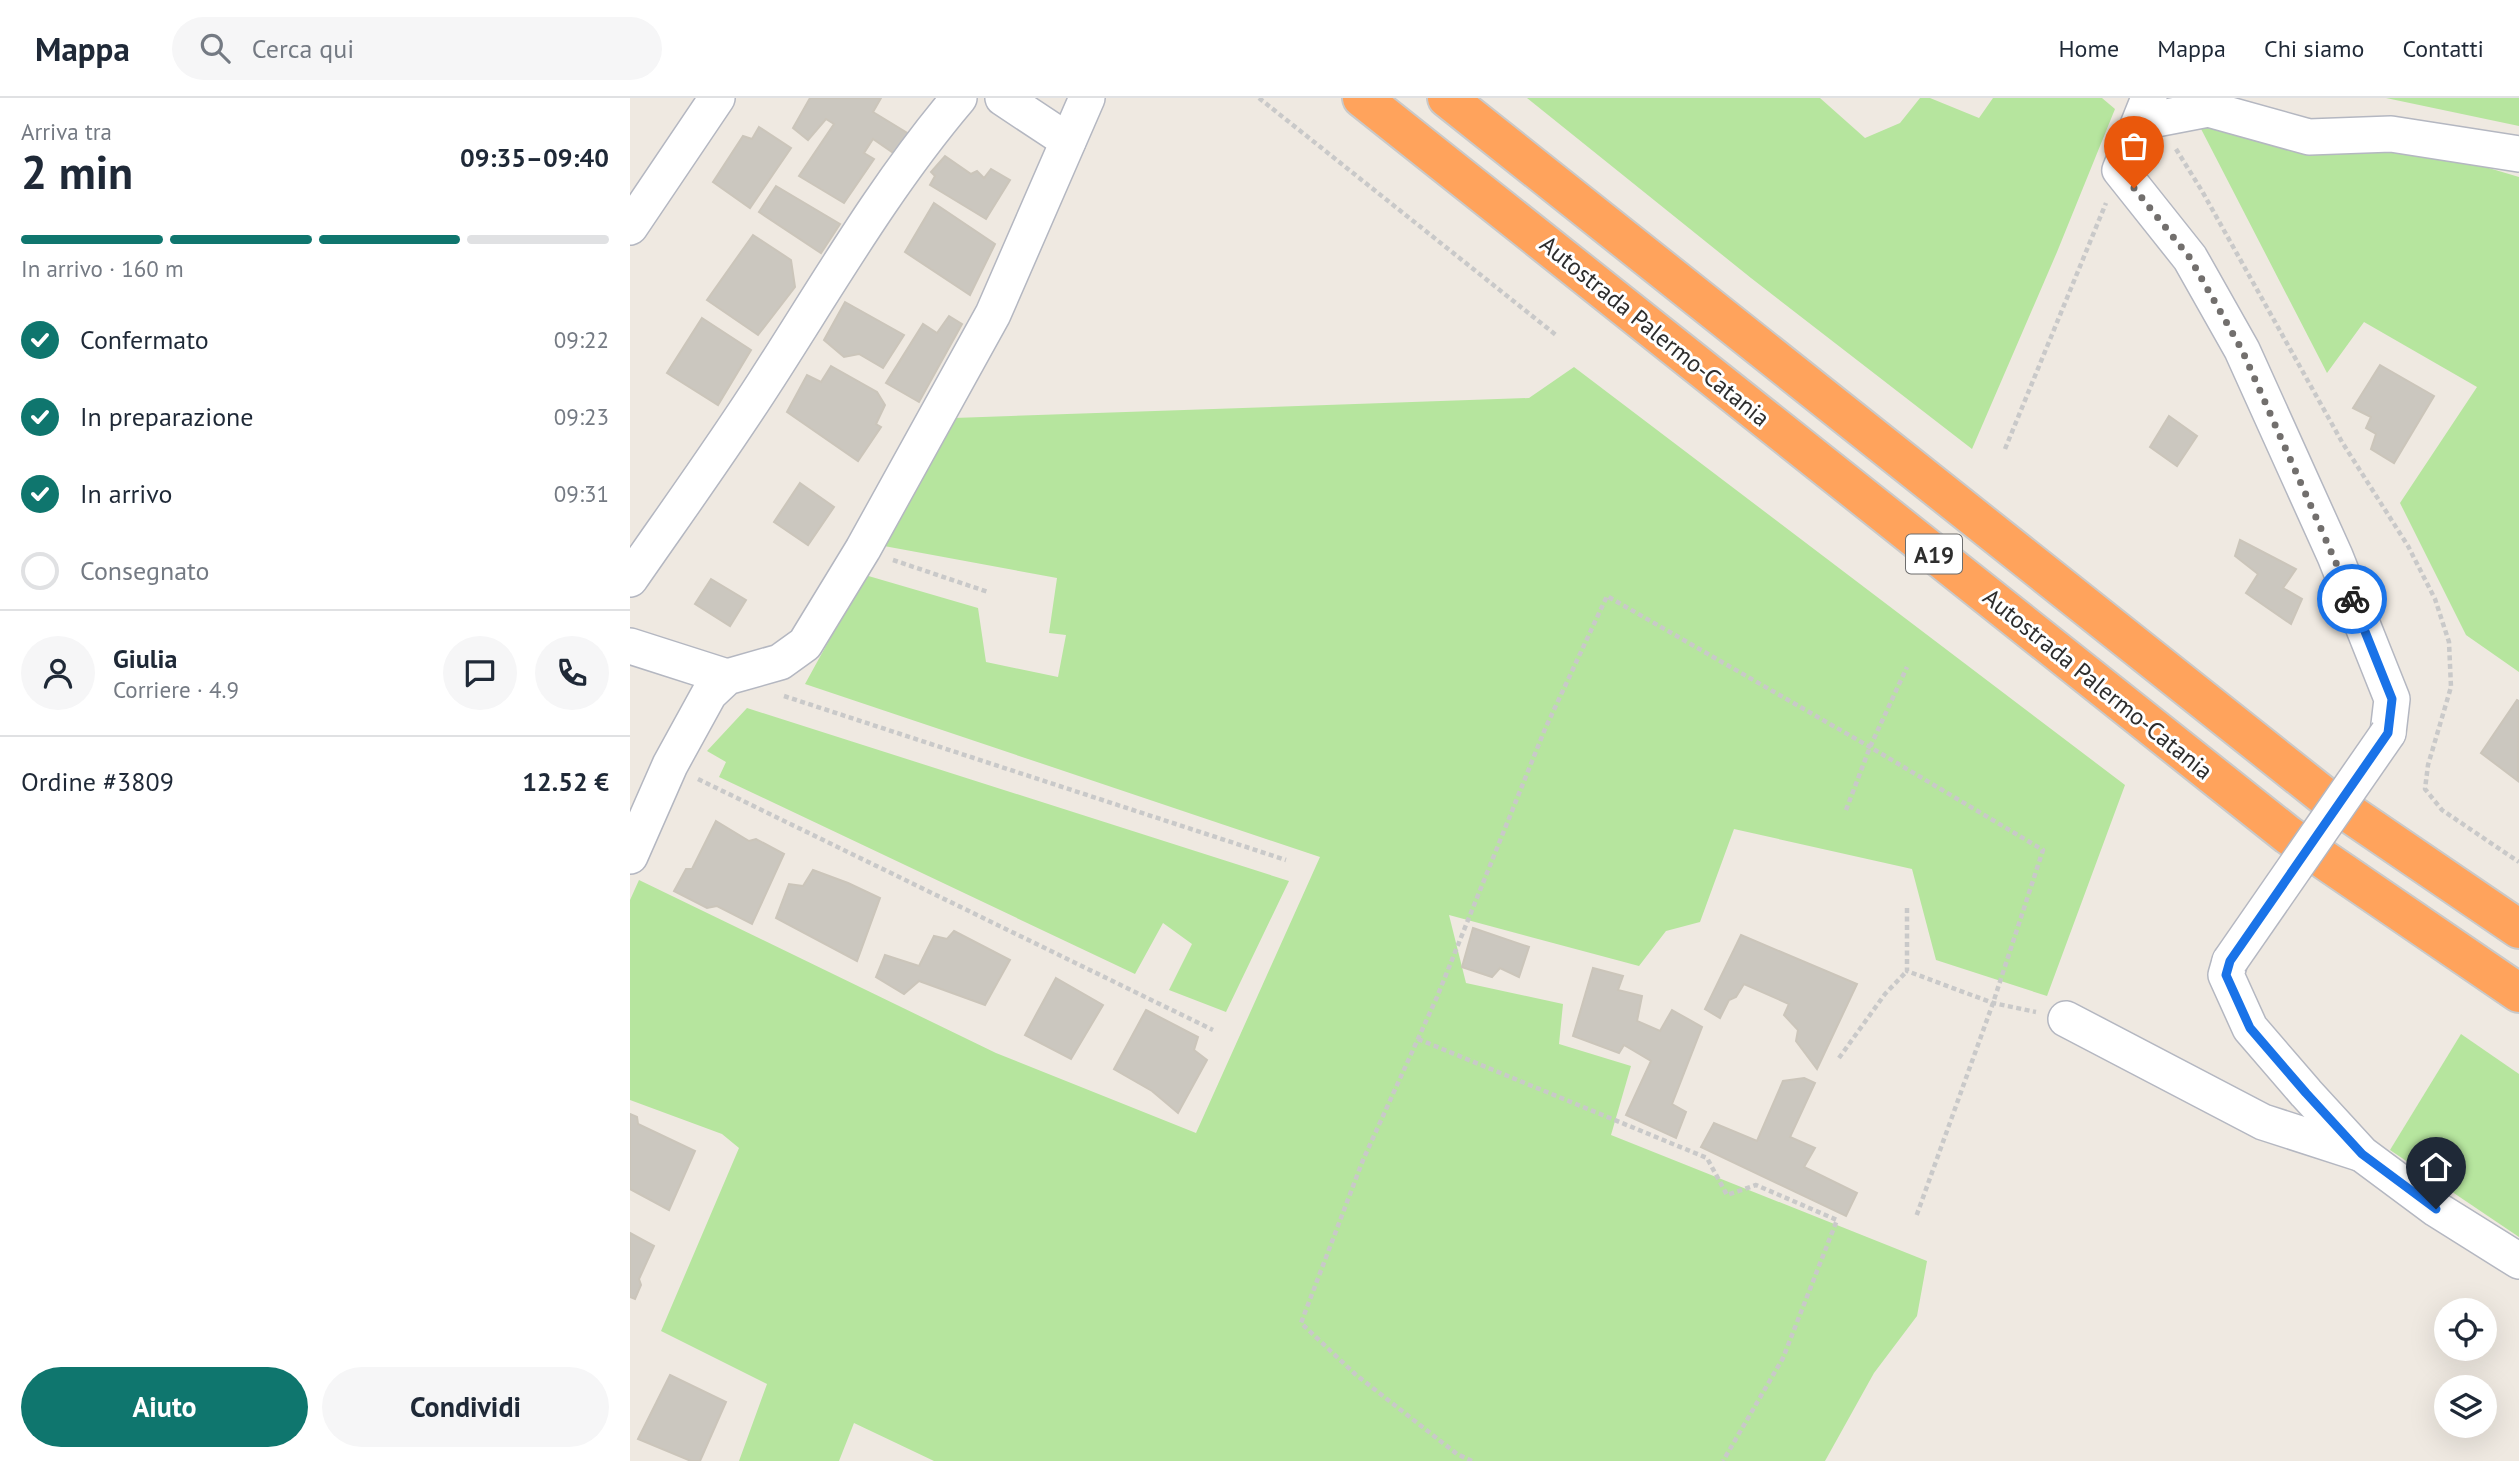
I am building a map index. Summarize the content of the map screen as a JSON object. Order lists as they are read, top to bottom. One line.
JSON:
{"streets":{"highway":["Autostrada Palermo-Catania","A19"]},"page":{"header":"Mappa","search":"Cerca qui","nav":["Home","Mappa","Chi siamo","Contatti"],"heading":["2 min","Arriva tra","09:35–09:40"],"panel":["Giulia","Corriere · 4.9","Ordine #3809","12.52 €"],"bar":"In arrivo · 160 m","list":[["Confermato","09:22"],["In preparazione","09:23"],["In arrivo","09:31"],"Consegnato"],"buttons":["Aiuto","Condividi"]}}
